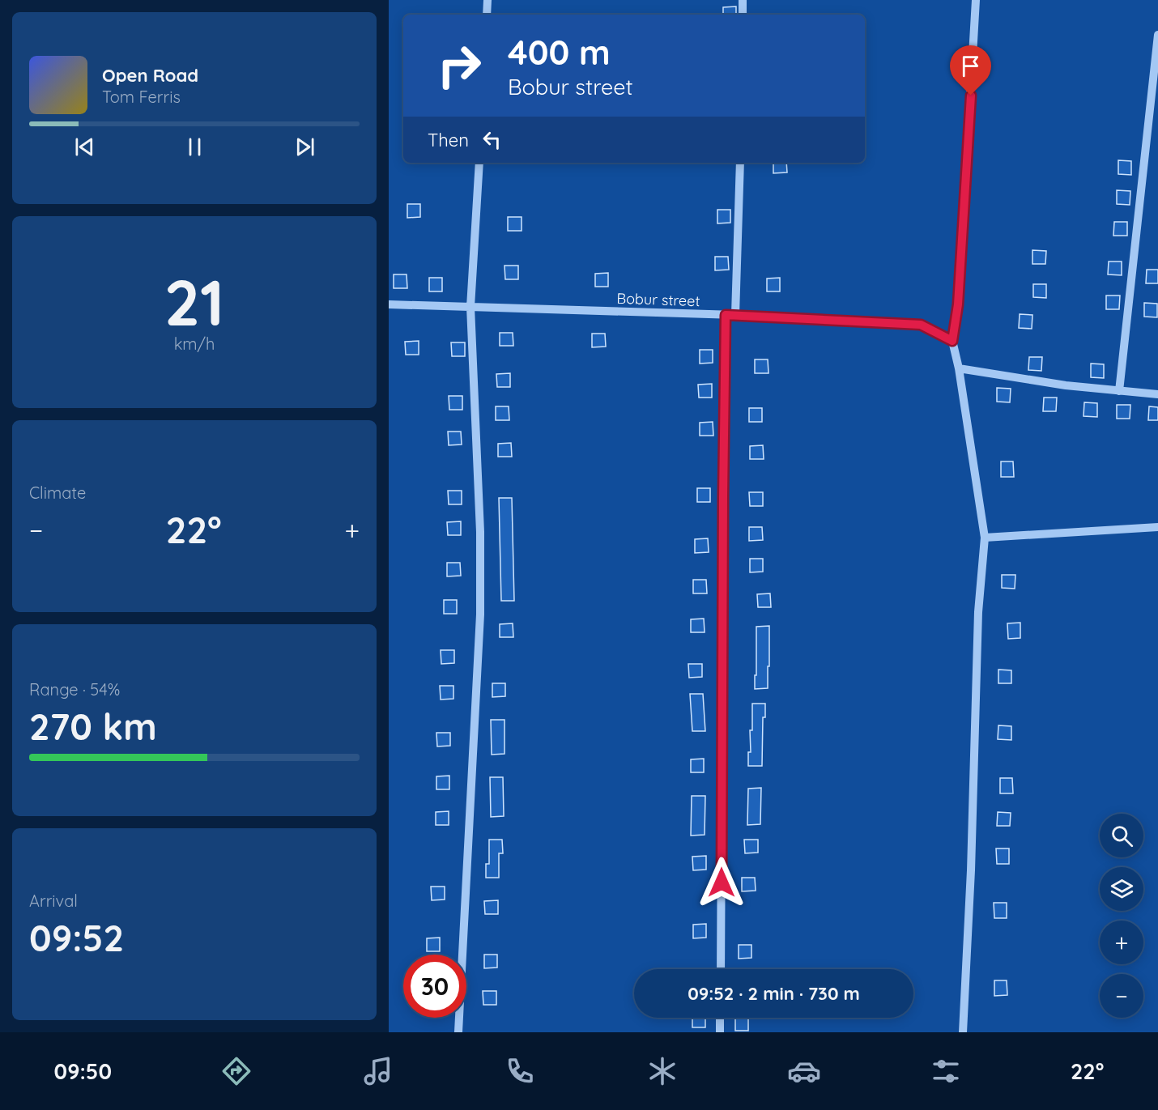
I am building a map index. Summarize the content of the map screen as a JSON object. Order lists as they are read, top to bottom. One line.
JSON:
{"streets":{"street":["Bobur street"]},"page":{"turn":["400 m","Bobur street"],"song":["Open Road","Tom Ferris"],"then":"Then","tile":[["21","km/h"],"Climate",["Range · 54%","270 km"],["Arrival","09:52"]],"heat":["−","22°","+"],"map_buttons":["+","−"],"limit":"30","trip":"09:52 · 2 min · 730 m","tabs":["09:50","22°"]}}
